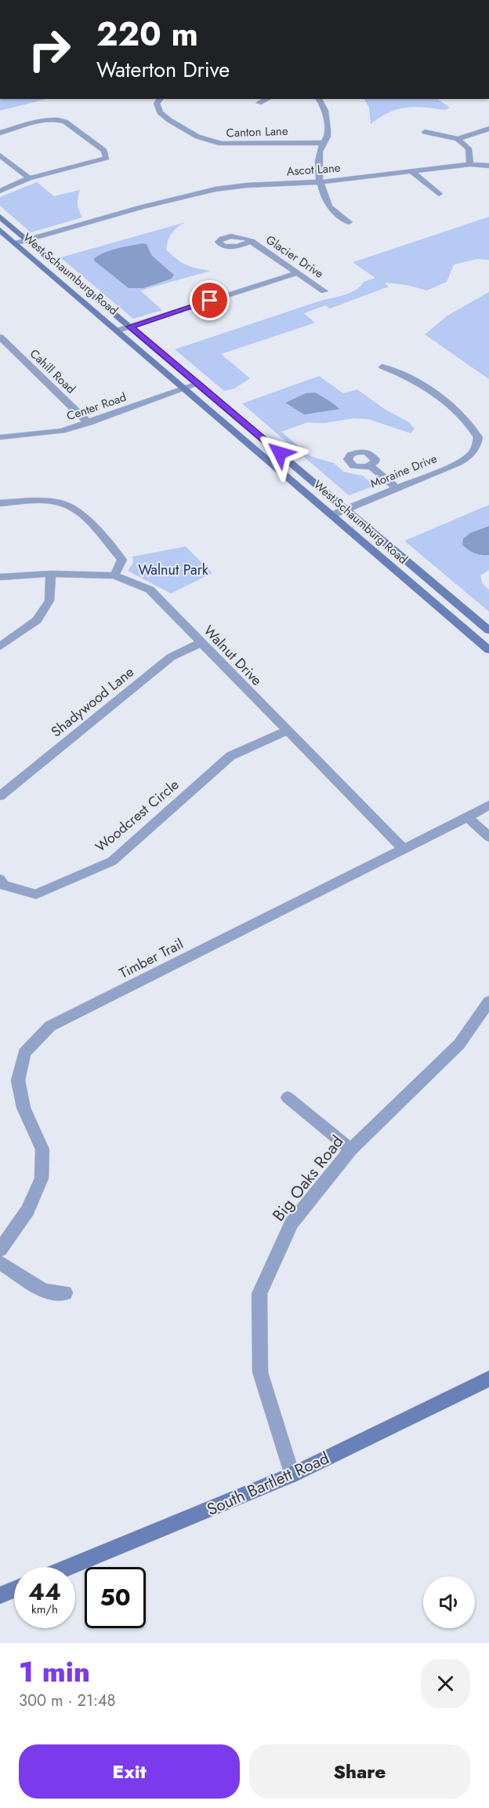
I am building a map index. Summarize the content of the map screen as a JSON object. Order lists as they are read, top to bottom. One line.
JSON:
{"streets":{"main road":["West Schaumburg Road","South Bartlett Road"],"street":["Canton Lane","Ascot Lane","Glacier Drive","Cahill Road","Center Road","Moraine Drive","Walnut Drive","Shadywood Lane","Woodcrest Circle","Timber Trail","Big Oaks Road"]},"crossings":[["Ascot Lane","West Schaumburg Road"],["West Schaumburg Road","Center Road"],["West Schaumburg Road","Moraine Drive"],["Cahill Road","Center Road"],["Walnut Drive","Shadywood Lane"],["Walnut Drive","Woodcrest Circle"],["Walnut Drive","Timber Trail"],["Big Oaks Road","South Bartlett Road"]],"parks":["Walnut Park"],"page":{"turn":["220 m","Waterton Drive"],"speed":"44 km/h","limit":"50","heading":["1 min","300 m · 21:48"],"buttons":["Exit","Share"]}}
